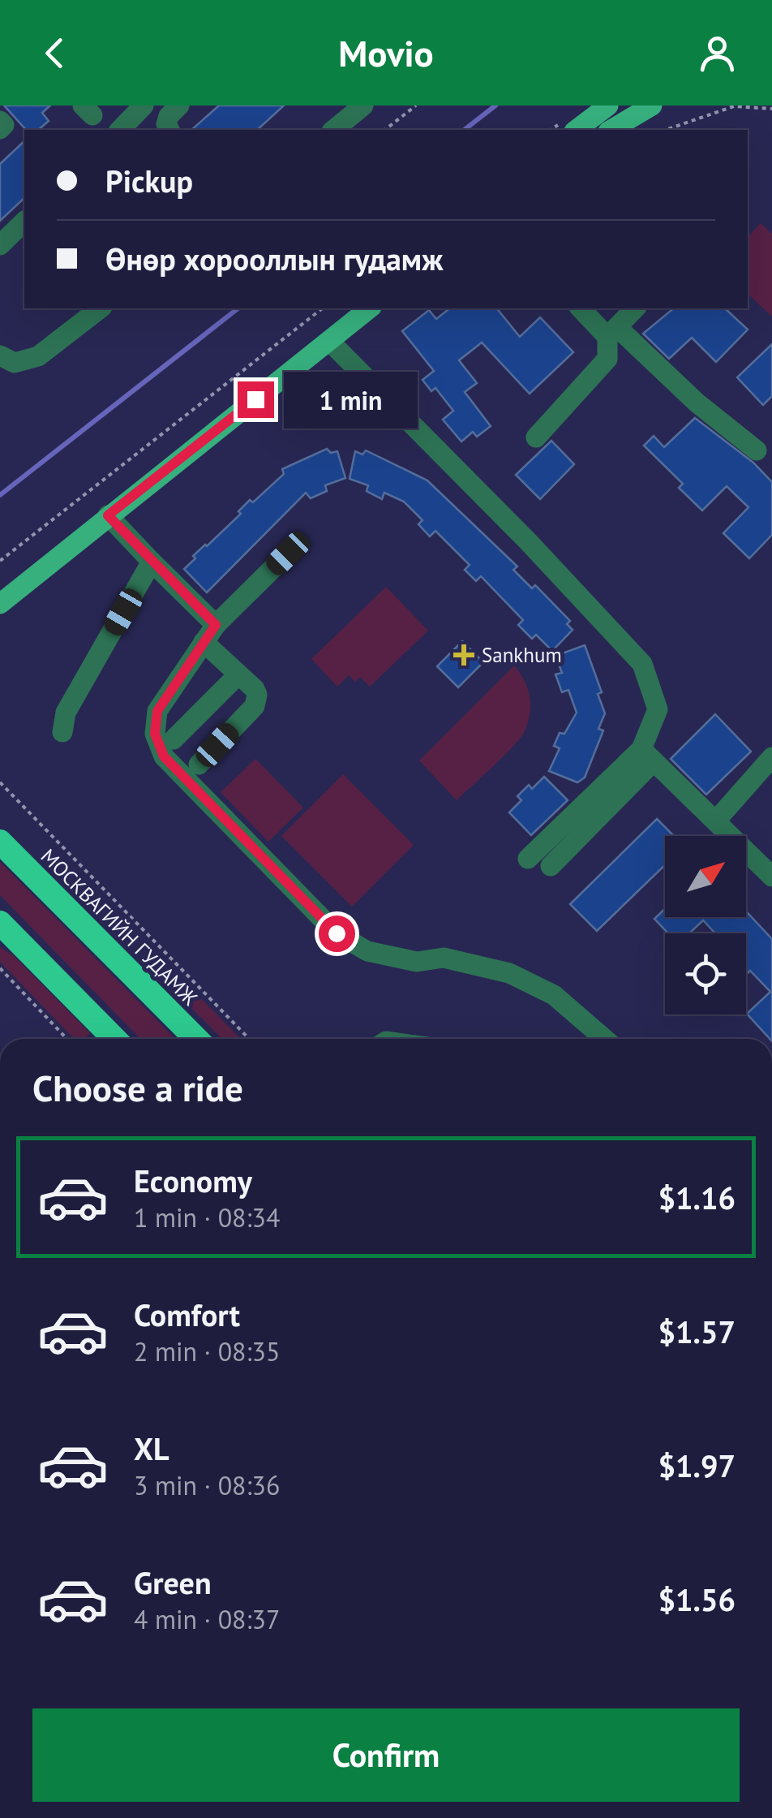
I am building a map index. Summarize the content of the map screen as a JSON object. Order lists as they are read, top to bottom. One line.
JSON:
{"streets":{"highway":["МОСКВАГИЙН ГУДАМЖ"]},"places":{"health":["Sankhum"]},"north":"top right","page":{"header":"Movio","banner":["Pickup","Өнөр хорооллын гудамж"],"bubble":"1 min","heading":"Choose a ride","list":[{"name":"Economy","note":"1 min · 08:34","value":"$1.16"},{"name":"Comfort","note":"2 min · 08:35","value":"$1.57"},{"name":"XL","note":"3 min · 08:36","value":"$1.97"},{"name":"Green","note":"4 min · 08:37","value":"$1.56"}],"buttons":"Confirm"}}
